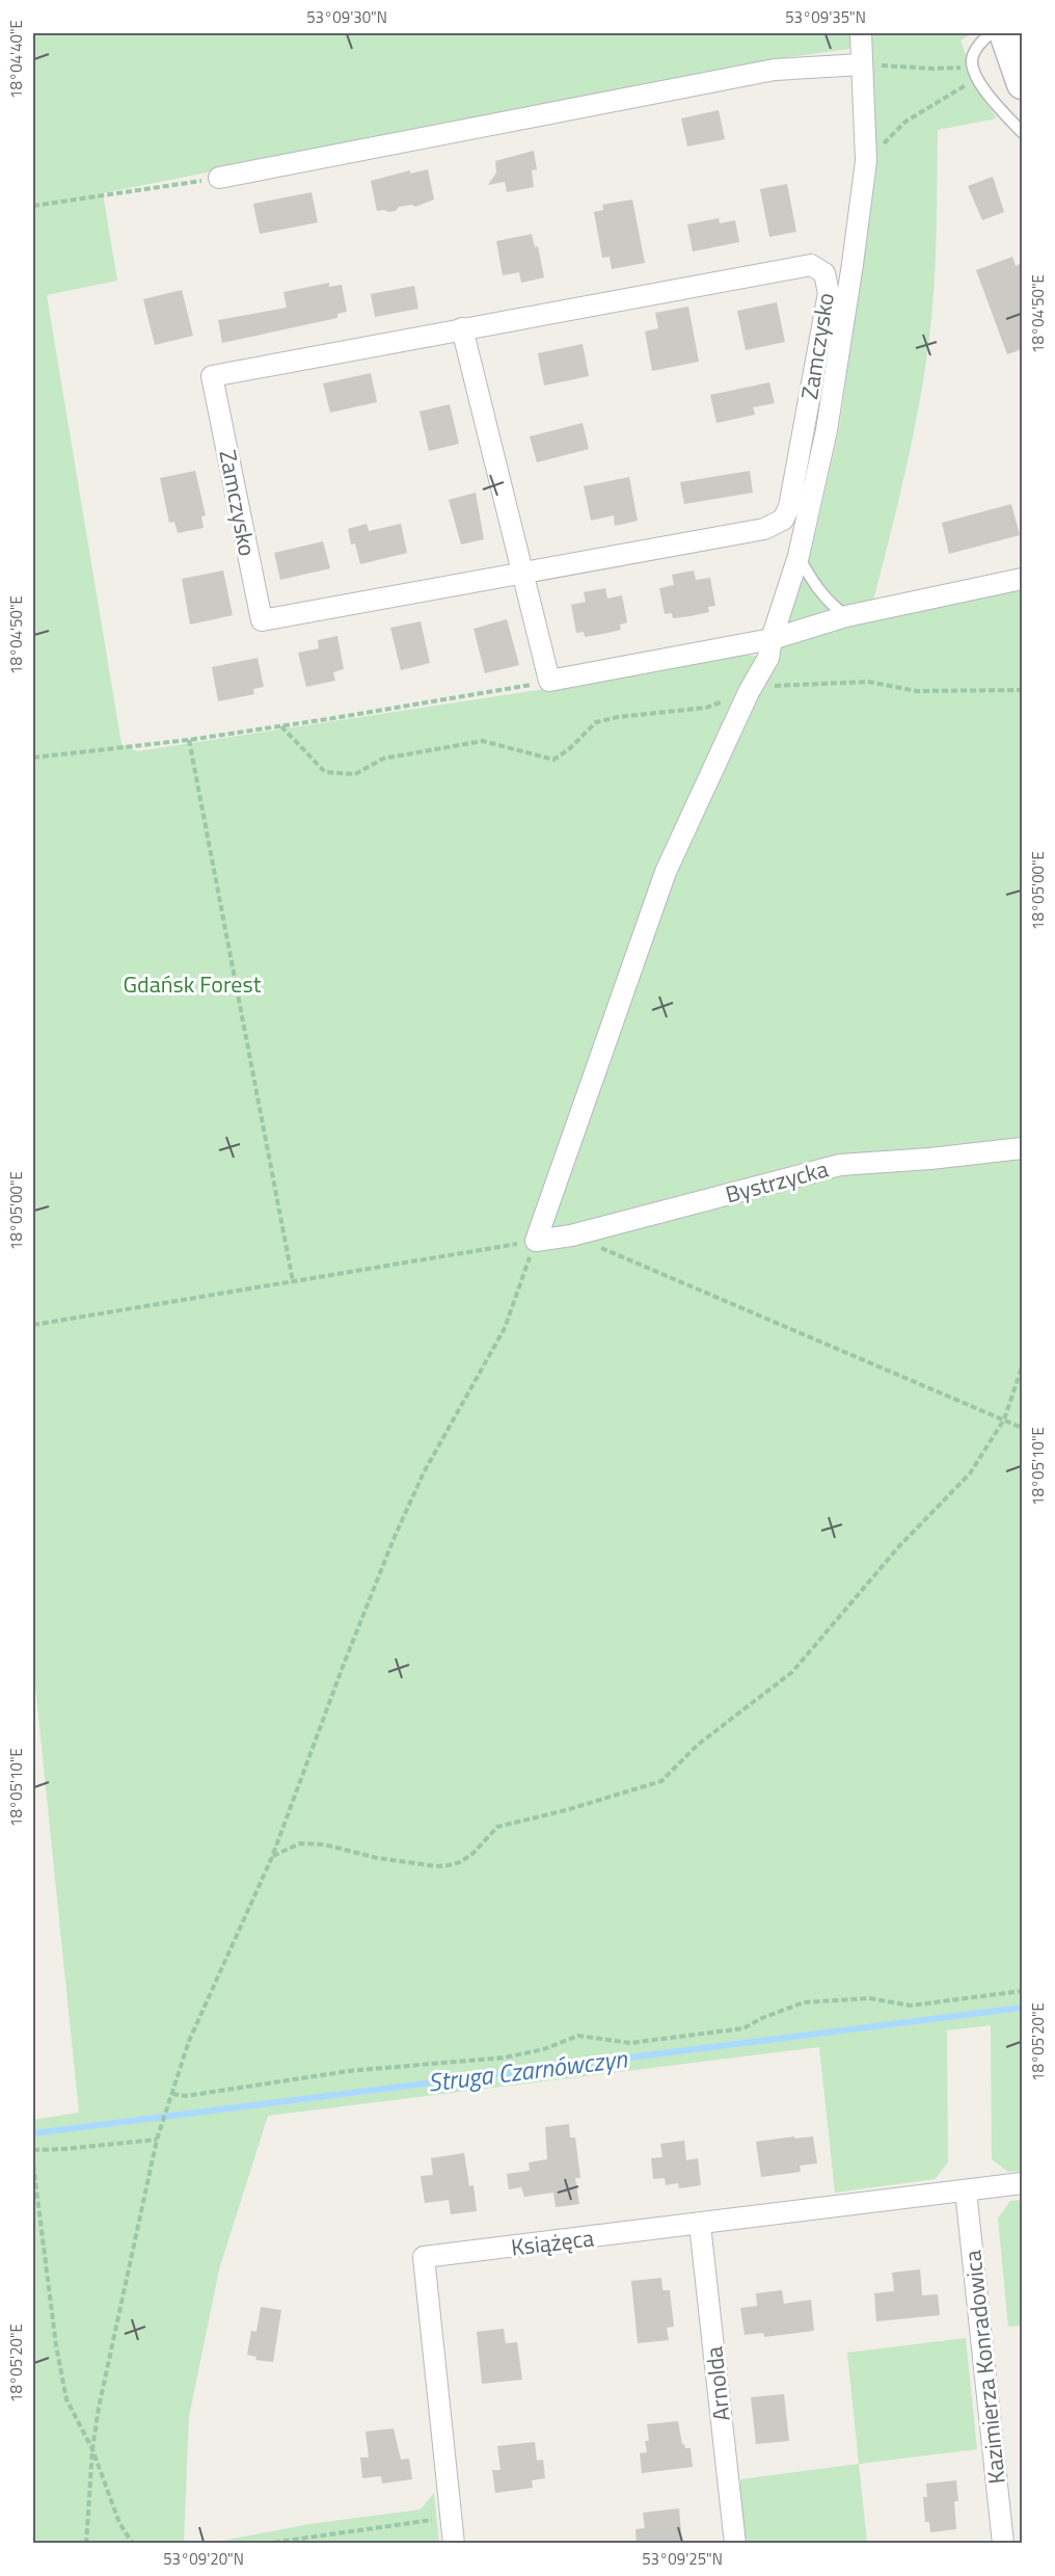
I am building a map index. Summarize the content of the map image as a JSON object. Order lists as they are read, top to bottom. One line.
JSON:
{"streets":{"street":["Zamczysko","Bystrzycka","Książęca","Kazimierza Konradowica","Arnolda"]},"crossings":[["Książęca","Kazimierza Konradowica"],["Książęca","Arnolda"]],"water":["Struga Czarnówczyn"],"parks":["Gdańsk Forest"],"coordinates":["53°09'30\"N","53°09'35\"N","18°04'40\"E","18°04'50\"E","18°05'00\"E","18°05'10\"E","18°05'20\"E","53°09'20\"N","53°09'25\"N"]}
